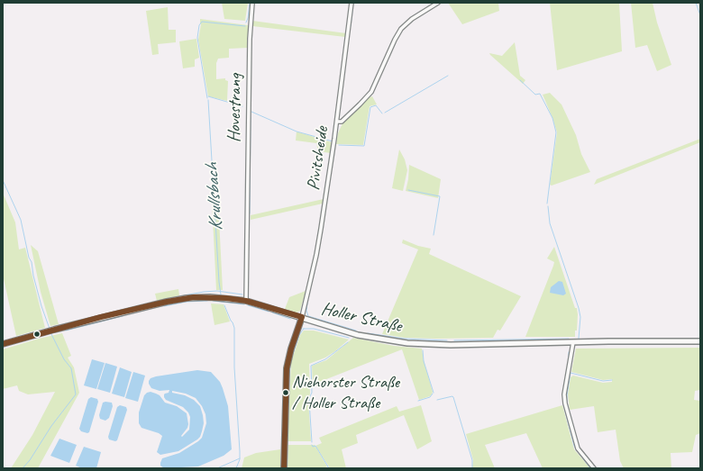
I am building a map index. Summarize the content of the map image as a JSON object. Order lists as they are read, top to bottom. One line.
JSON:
{"streets":{"street":["Hovestrang","Pivitsheide","Holler Straße"]},"crossings":[["Hovestrang","Holler Straße"],["Pivitsheide","Holler Straße"]],"water":["Krullsbach"],"places":["Niehorster Straße / Holler Straße"]}
